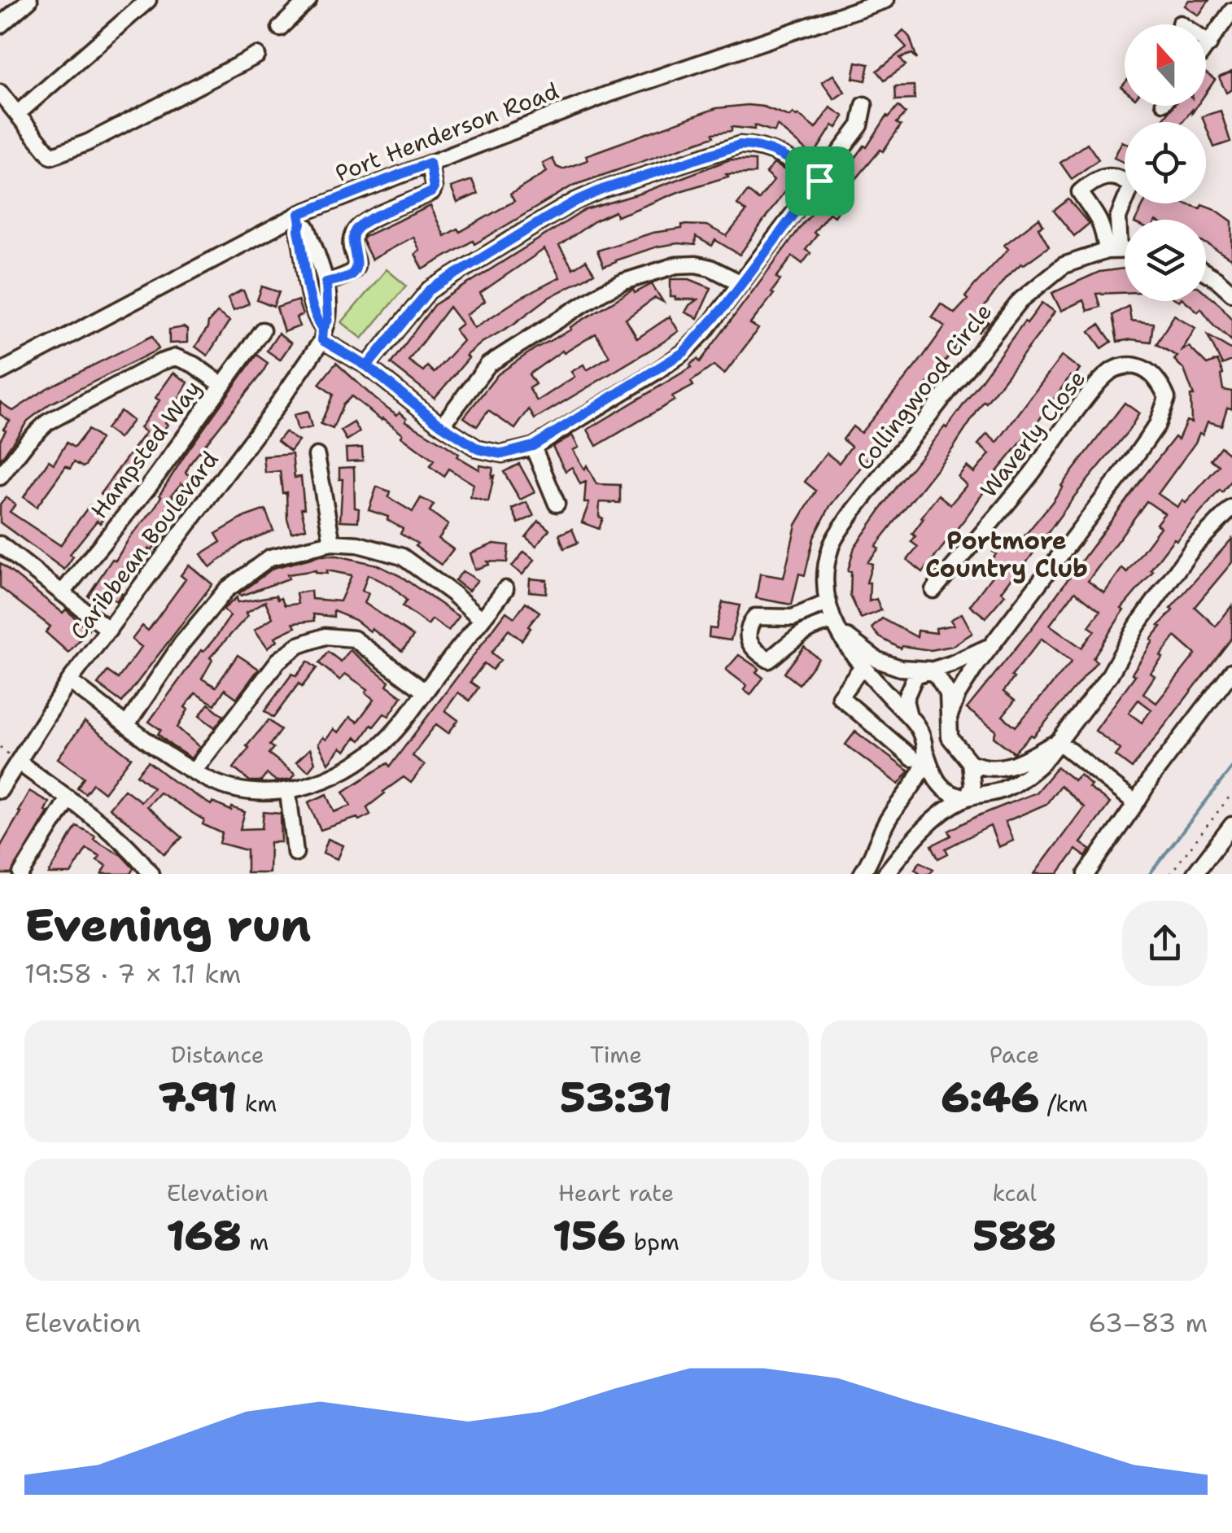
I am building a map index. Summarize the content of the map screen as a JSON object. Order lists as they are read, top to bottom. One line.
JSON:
{"streets":{"street":["Port Henderson Road","Collingwood Circle","Waverly Close","Hampsted Way","Caribbean Boulevard"]},"crossings":[["Port Henderson Road","Caribbean Boulevard"]],"districts":["Portmore Country Club"],"north":"top","page":{"heading":["Evening run","19:58 · 7 × 1.1 km"],"stats":[["Distance","7.91 km"],["Time","53:31"],["Pace","6:46 /km"],["Elevation","168 m"],["Heart rate","156 bpm"],["kcal","588"]],"chart":["Elevation","63–83 m"]}}
